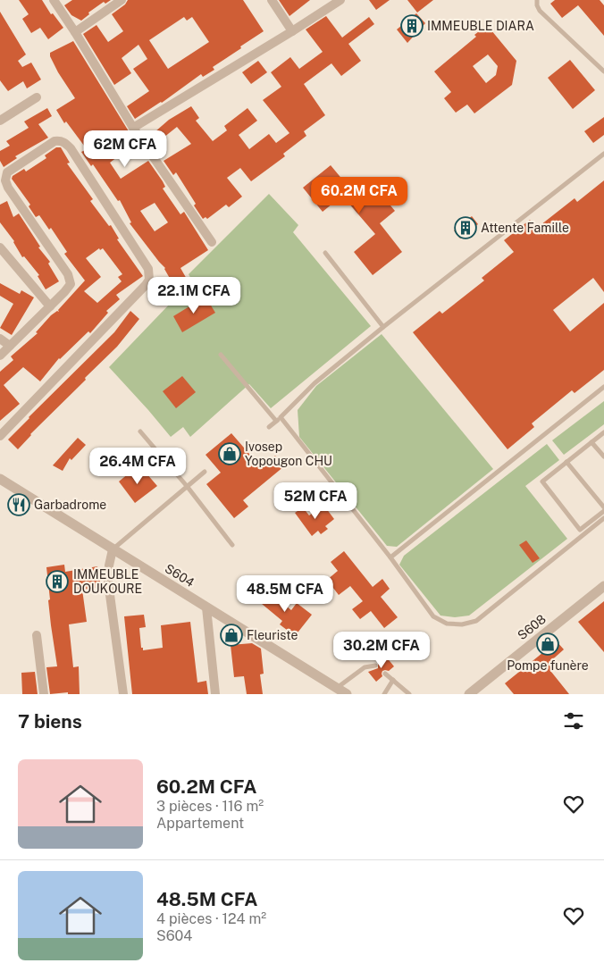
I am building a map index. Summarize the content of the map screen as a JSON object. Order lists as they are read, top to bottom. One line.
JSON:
{"streets":{"street":["S604","S608"]},"places":{"building":["IMMEUBLE DIARA","Attente Famille","IMMEUBLE DOUKOURE"],"shop":["Ivosep Yopougon CHU","Fleuriste","Pompe funère"],"restaurant":["Garbadrome"]},"page":{"price":["62M CFA","60.2M CFA","22.1M CFA","26.4M CFA","52M CFA","48.5M CFA","30.2M CFA"],"heading":"7 biens","list":[{"name":"60.2M CFA","note":"3 pièces · 116 m² · Appartement"},{"name":"48.5M CFA","note":"4 pièces · 124 m² · S604"}]}}
